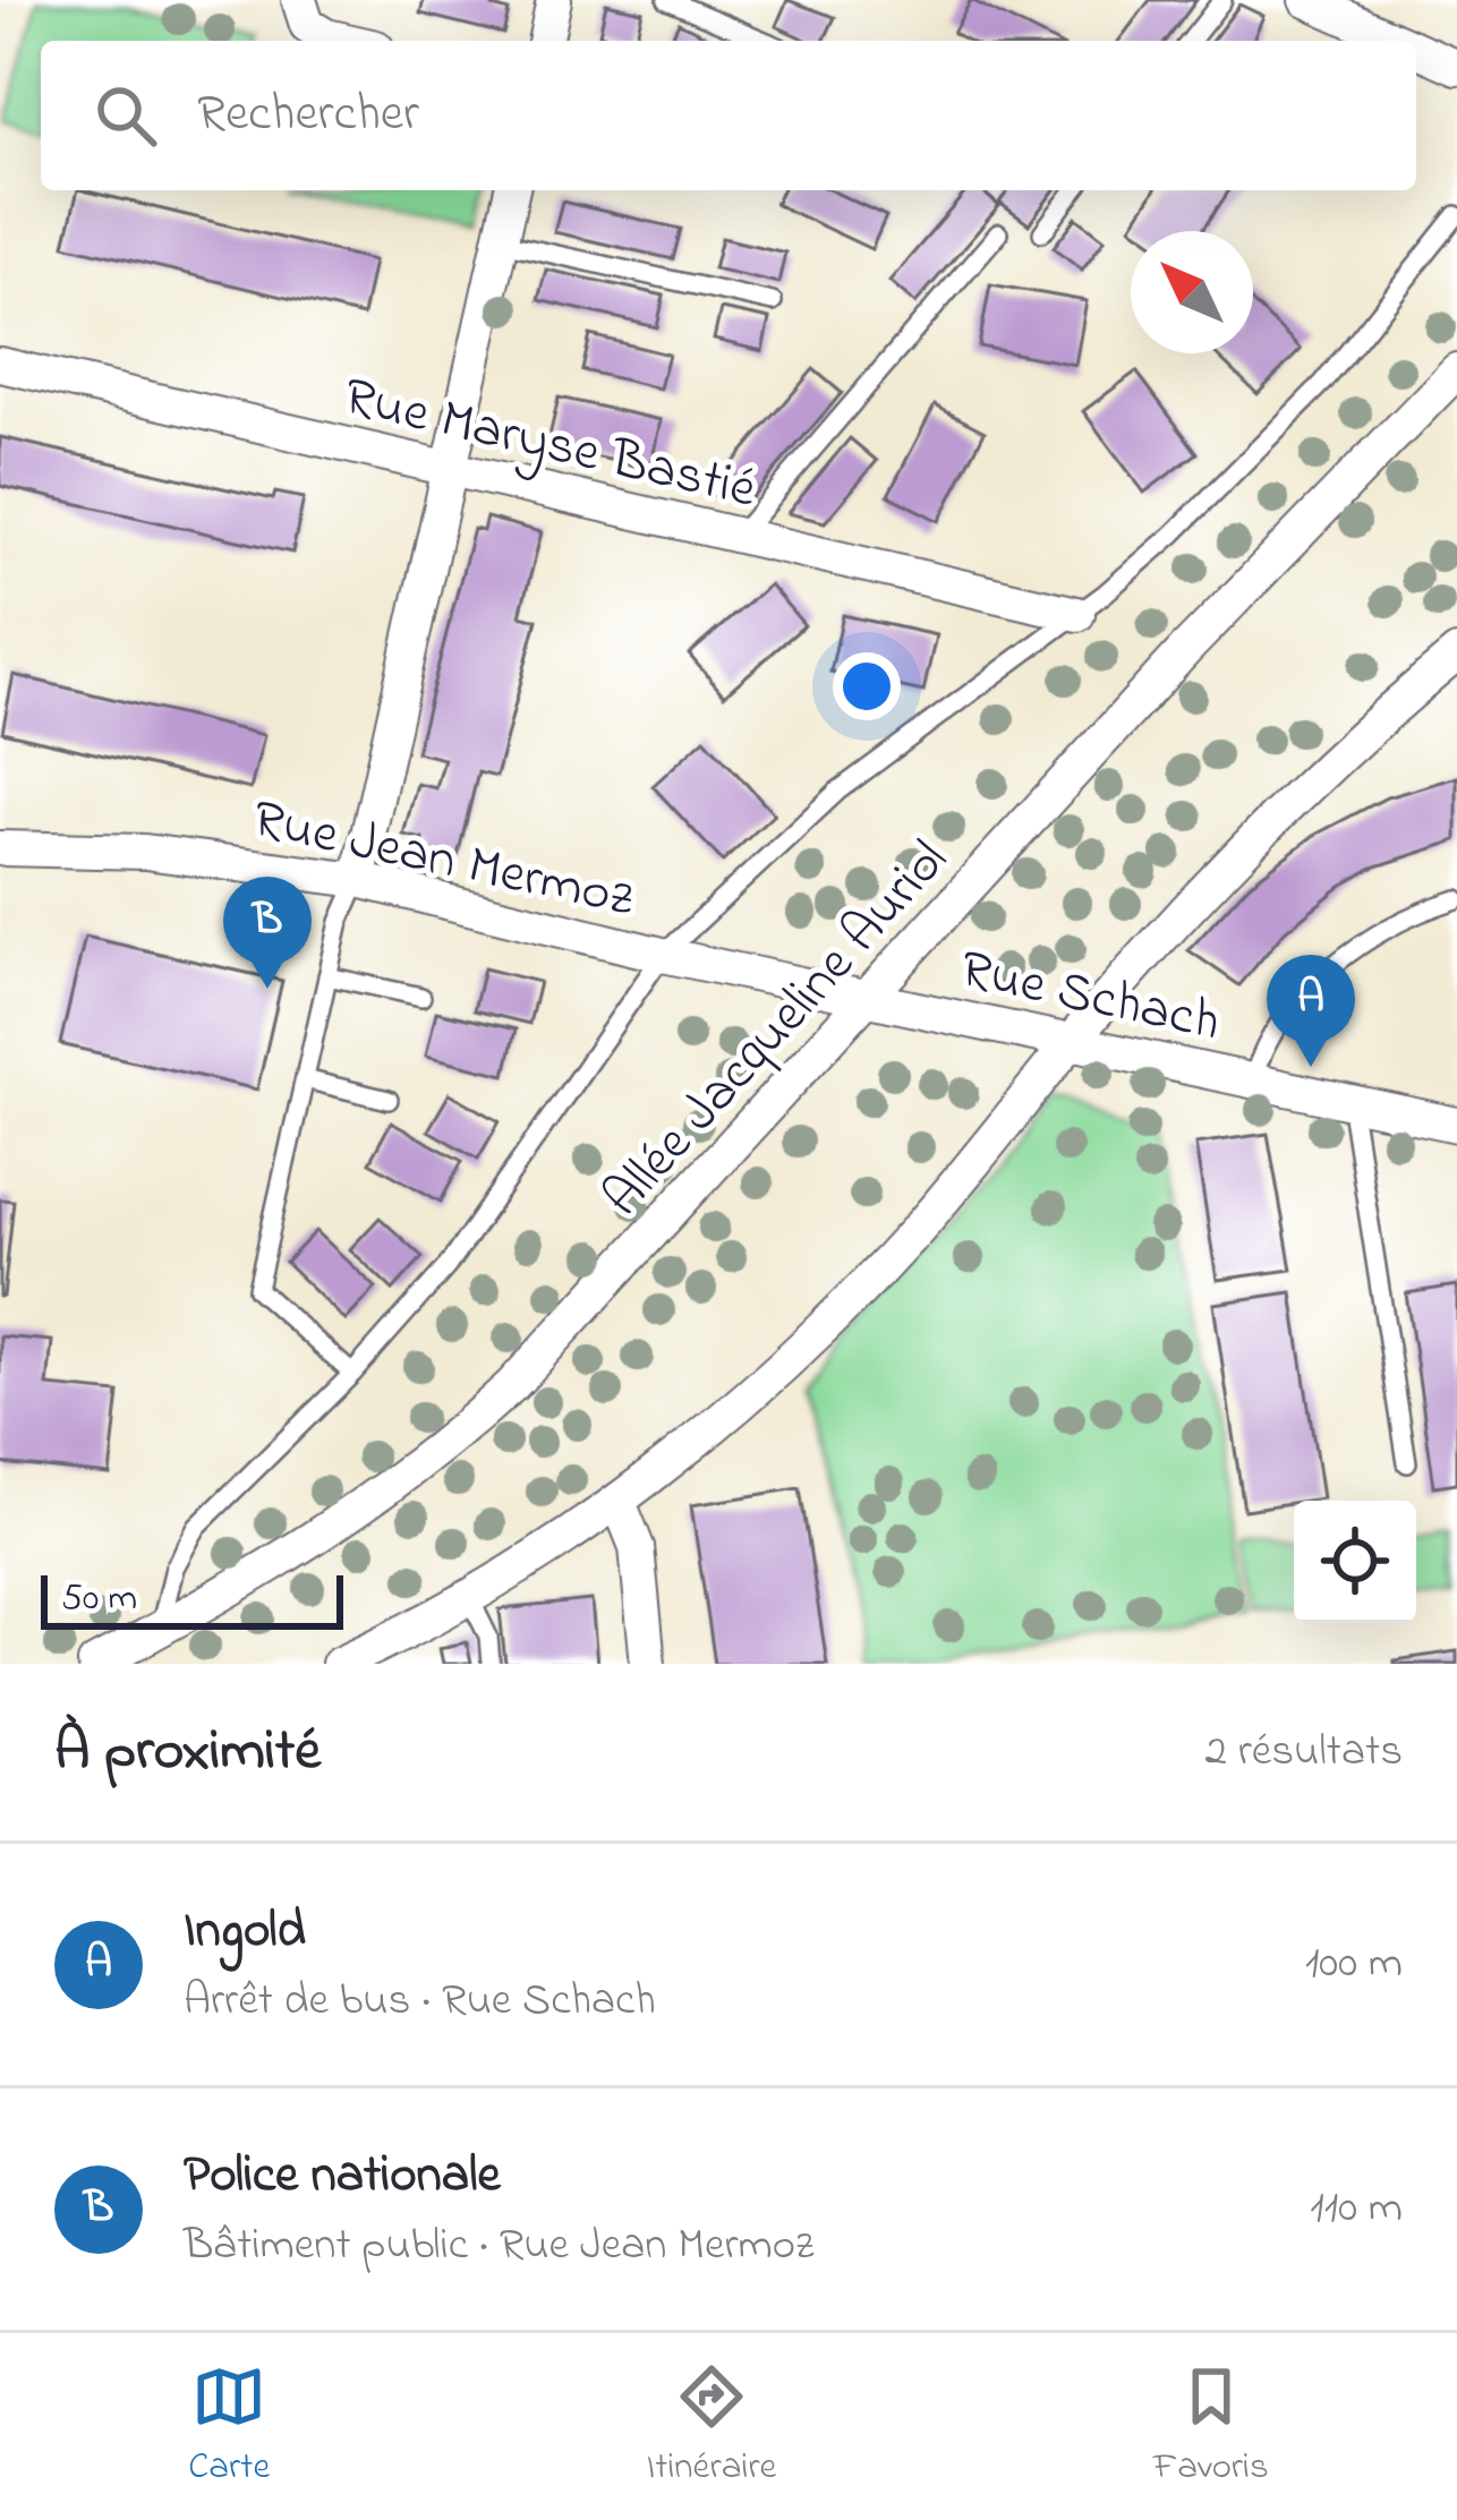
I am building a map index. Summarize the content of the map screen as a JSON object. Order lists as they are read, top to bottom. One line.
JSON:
{"streets":{"street":["Rue Maryse Bastié","Rue Jean Mermoz","Rue Schach","Allée Jacqueline Auriol"]},"crossings":[["Rue Jean Mermoz","Rue Schach"],["Rue Jean Mermoz","Allée Jacqueline Auriol"],["Rue Schach","Allée Jacqueline Auriol"]],"scale_bar":"50 m","north":"top left","page":{"search":"Rechercher","pins":["B","A"],"scale":"50 m","heading":["À proximité","2 résultats"],"list":[{"mark":"A","name":"Ingold","note":"Arrêt de bus · Rue Schach","value":"100 m"},{"mark":"B","name":"Police nationale","note":"Bâtiment public · Rue Jean Mermoz","value":"110 m"}],"nav":["Carte","Itinéraire","Favoris"]}}
